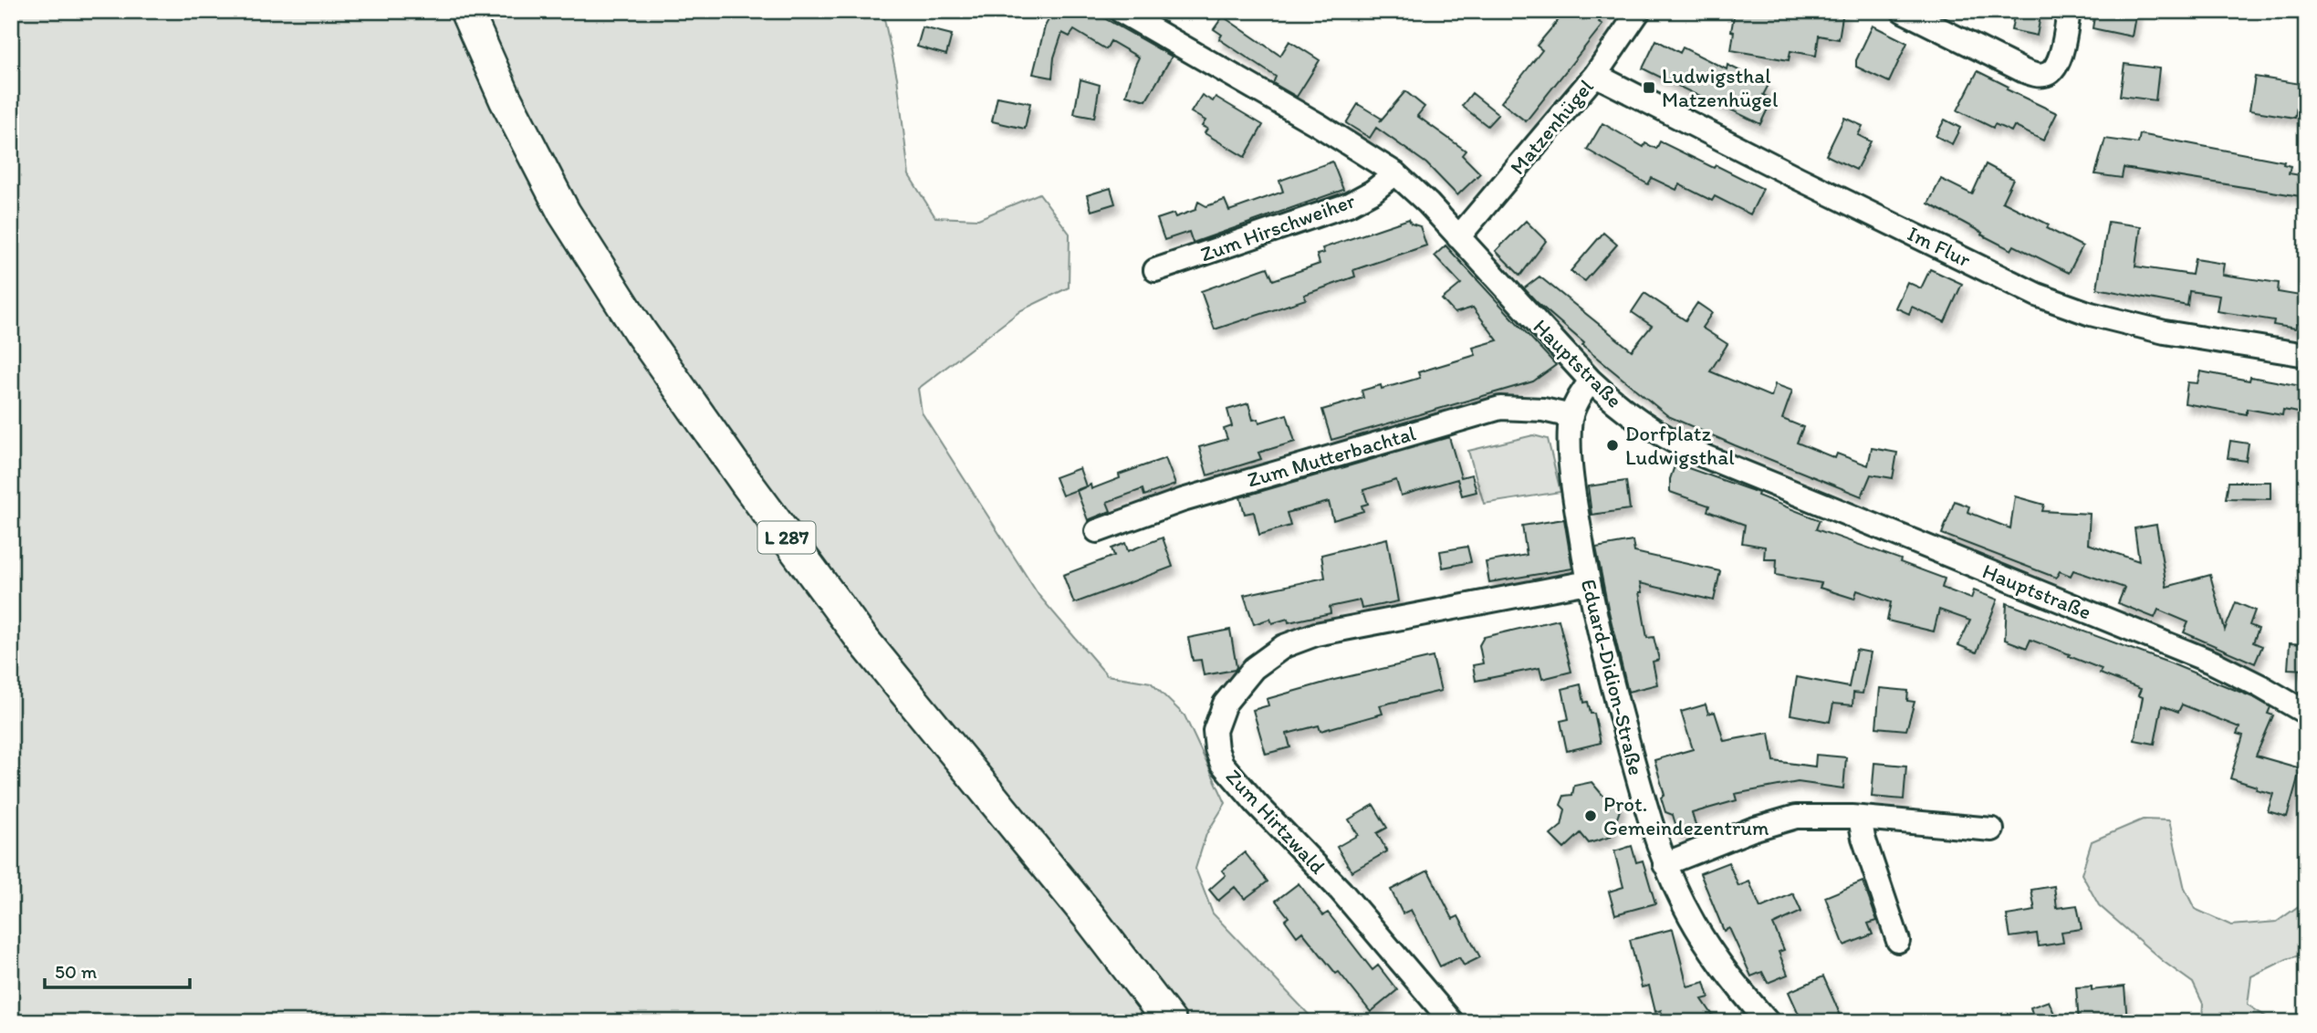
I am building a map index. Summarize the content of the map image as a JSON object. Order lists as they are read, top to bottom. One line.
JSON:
{"streets":{"highway":["L 287"],"street":["Matzenhügel","Zum Hirschweiher","Im Flur","Hauptstraße","Zum Mutterbachtal","Eduard-Didion-Straße","Zum Hirtzwald"]},"crossings":[["Matzenhügel","Im Flur"],["Matzenhügel","Hauptstraße"],["Zum Hirschweiher","Hauptstraße"],["Hauptstraße","Eduard-Didion-Straße"],["Zum Mutterbachtal","Eduard-Didion-Straße"],["Eduard-Didion-Straße","Zum Hirtzwald"]],"places":{"transit":["Ludwigsthal Matzenhügel"],"other":["Dorfplatz Ludwigsthal","Prot. Gemeindezentrum"]},"scale_bar":"50 m"}
